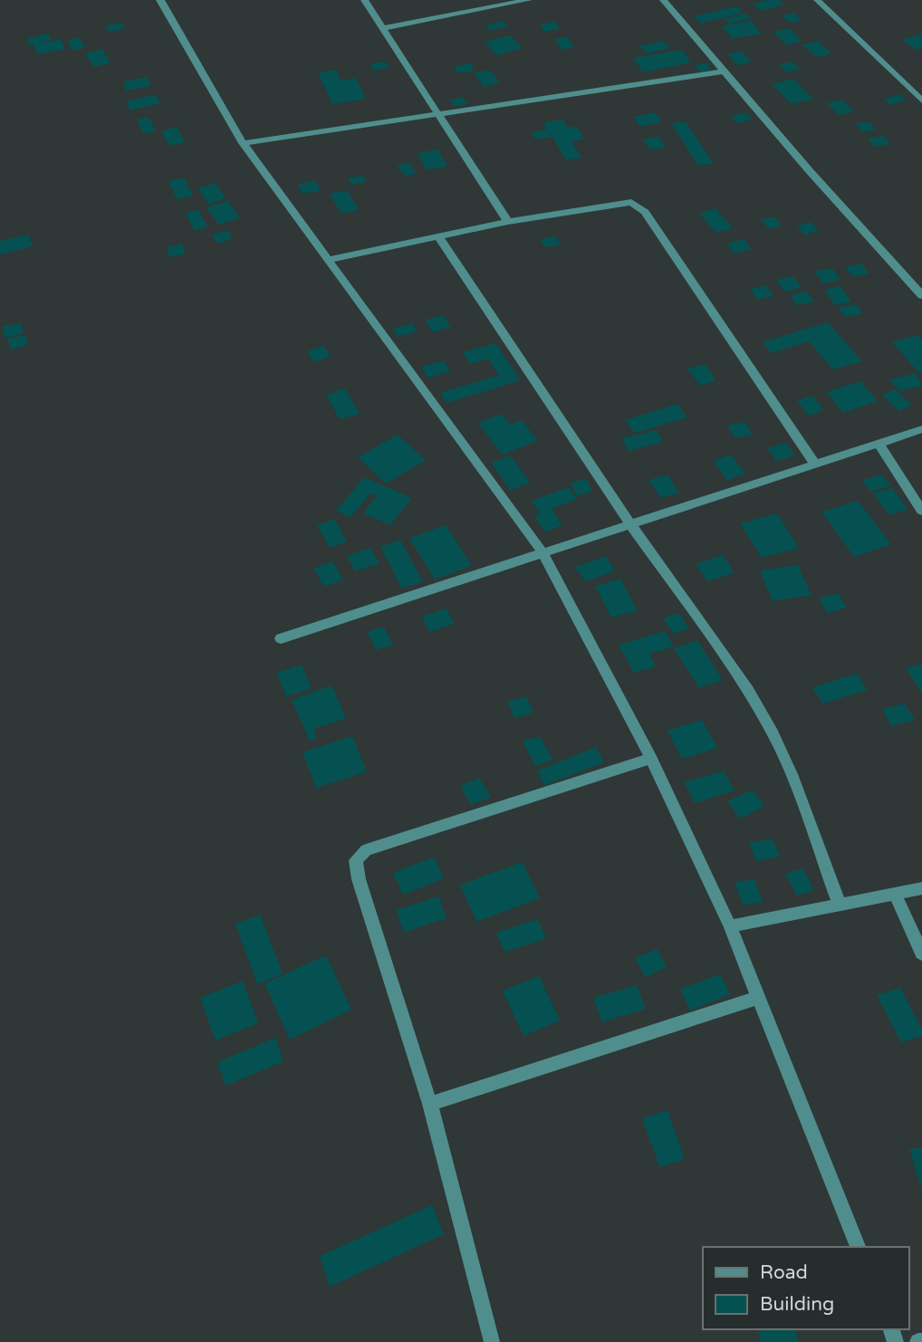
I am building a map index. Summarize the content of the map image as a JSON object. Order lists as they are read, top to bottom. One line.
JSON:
{"legend":["Road","Building"]}
